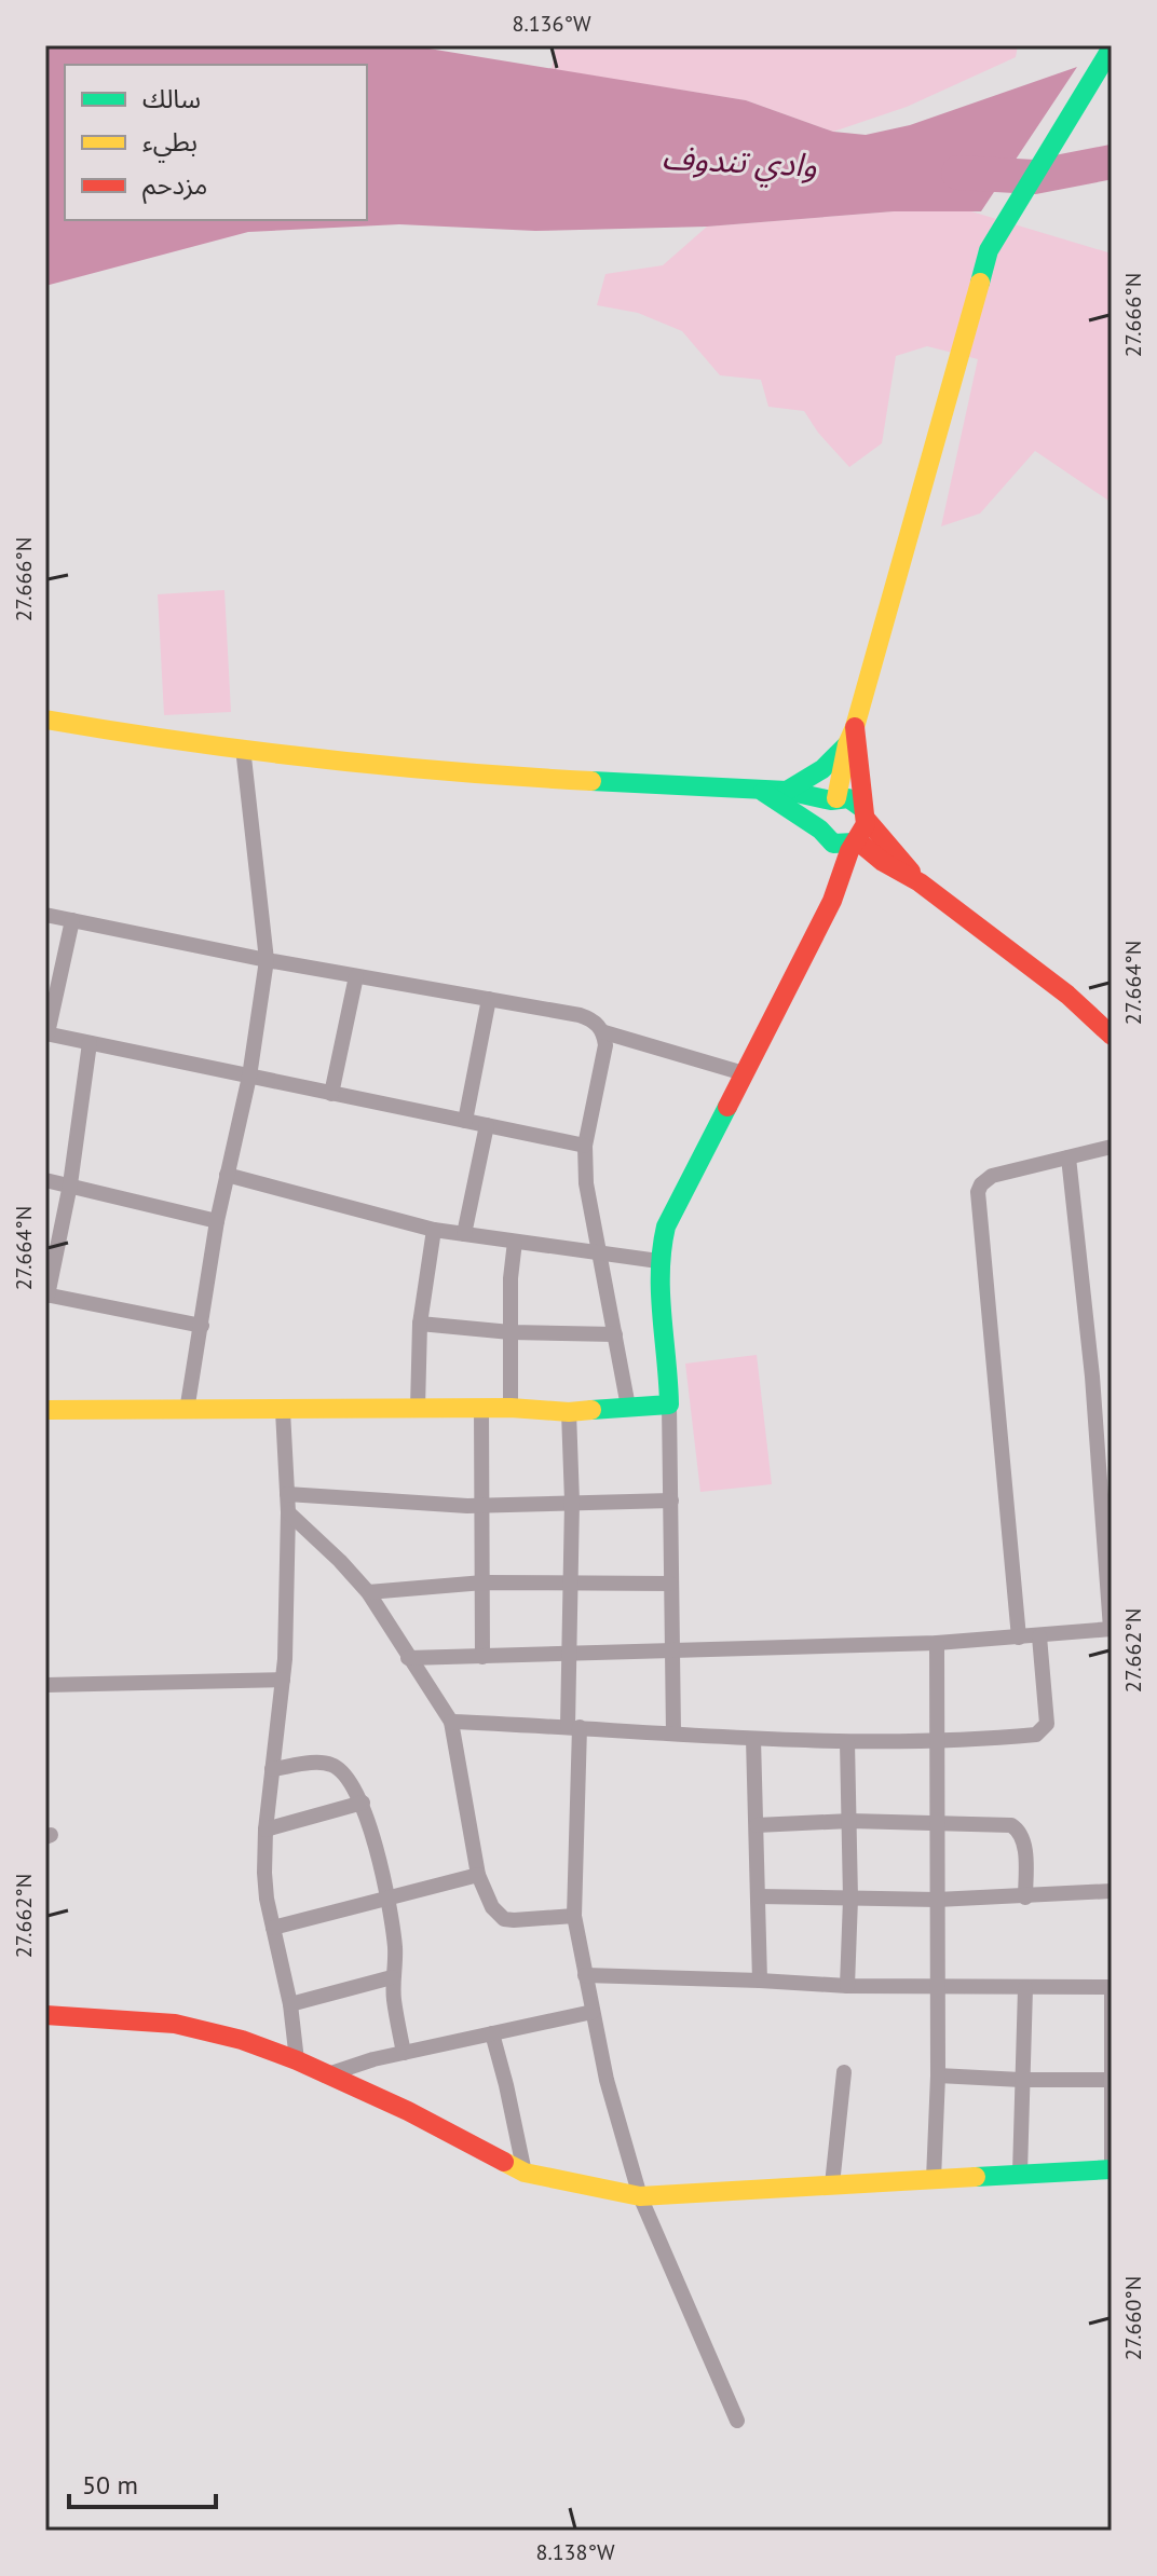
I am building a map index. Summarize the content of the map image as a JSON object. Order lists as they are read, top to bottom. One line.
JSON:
{"water":["وادي تندوف"],"legend":["سالك","بطيء","مزدحم"],"scale_bar":"50 m","coordinates":["8.136°W","27.666°N","27.664°N","27.662°N","27.660°N","8.138°W"]}
